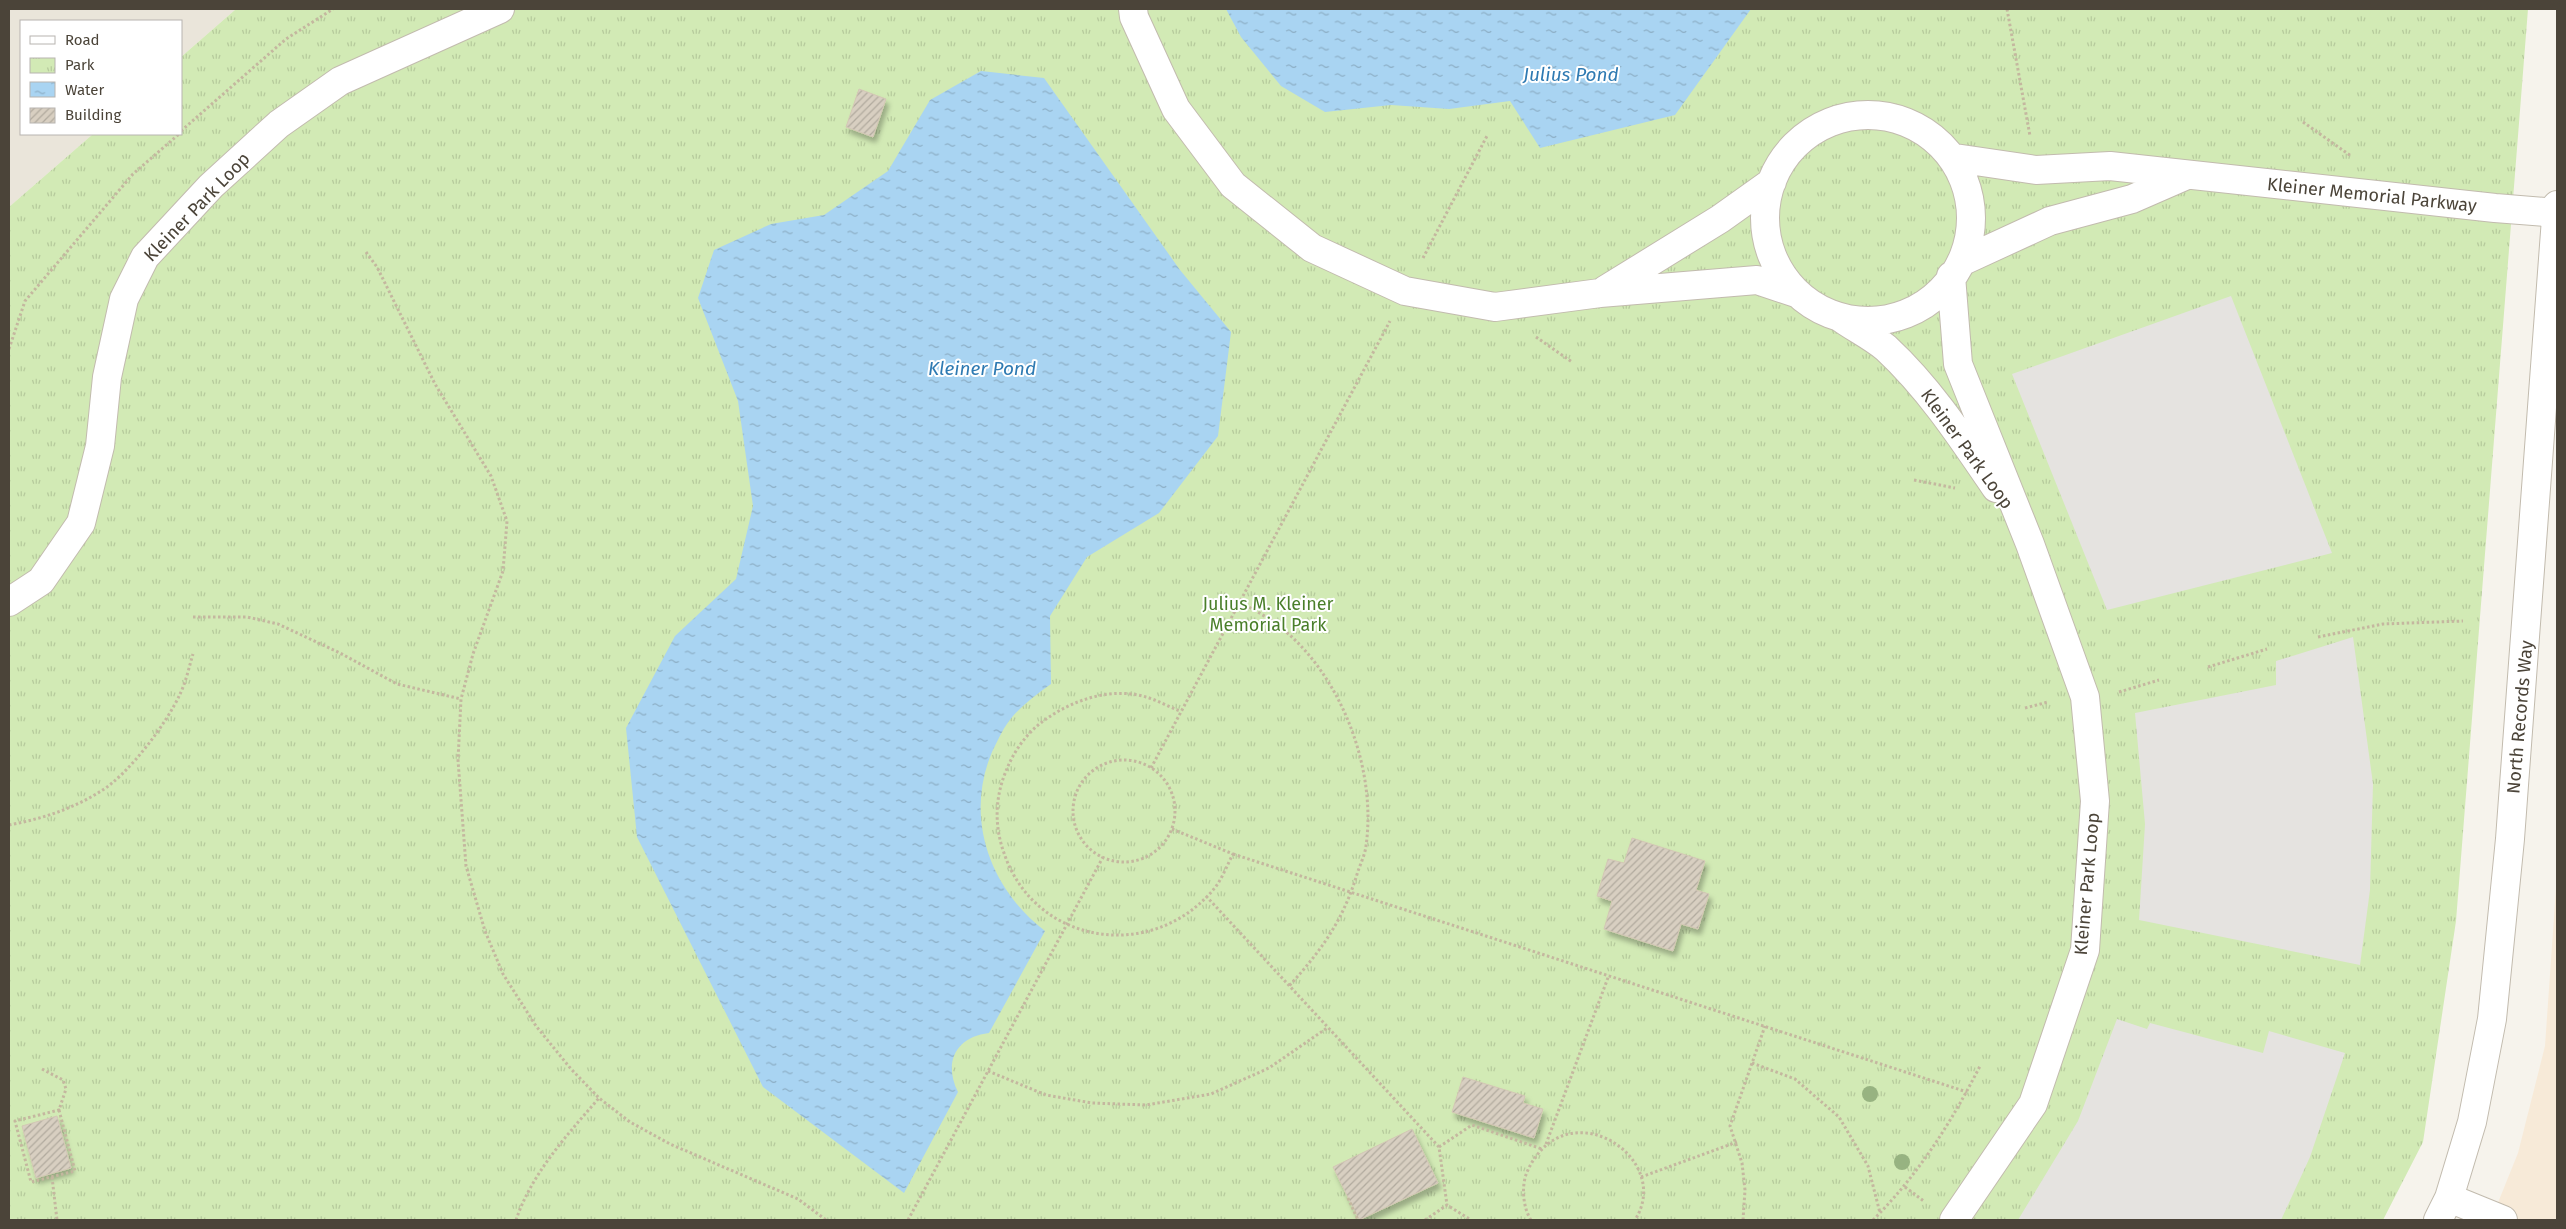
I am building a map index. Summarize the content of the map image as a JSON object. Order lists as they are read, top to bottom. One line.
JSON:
{"streets":{"street":["Kleiner Memorial Parkway","Kleiner Park Loop","North Records Way"]},"crossings":[["Kleiner Memorial Parkway","North Records Way"]],"water":["Julius Pond","Kleiner Pond"],"parks":["Julius M. Kleiner Memorial Park"],"legend":["Road","Park","Water","Building"]}
